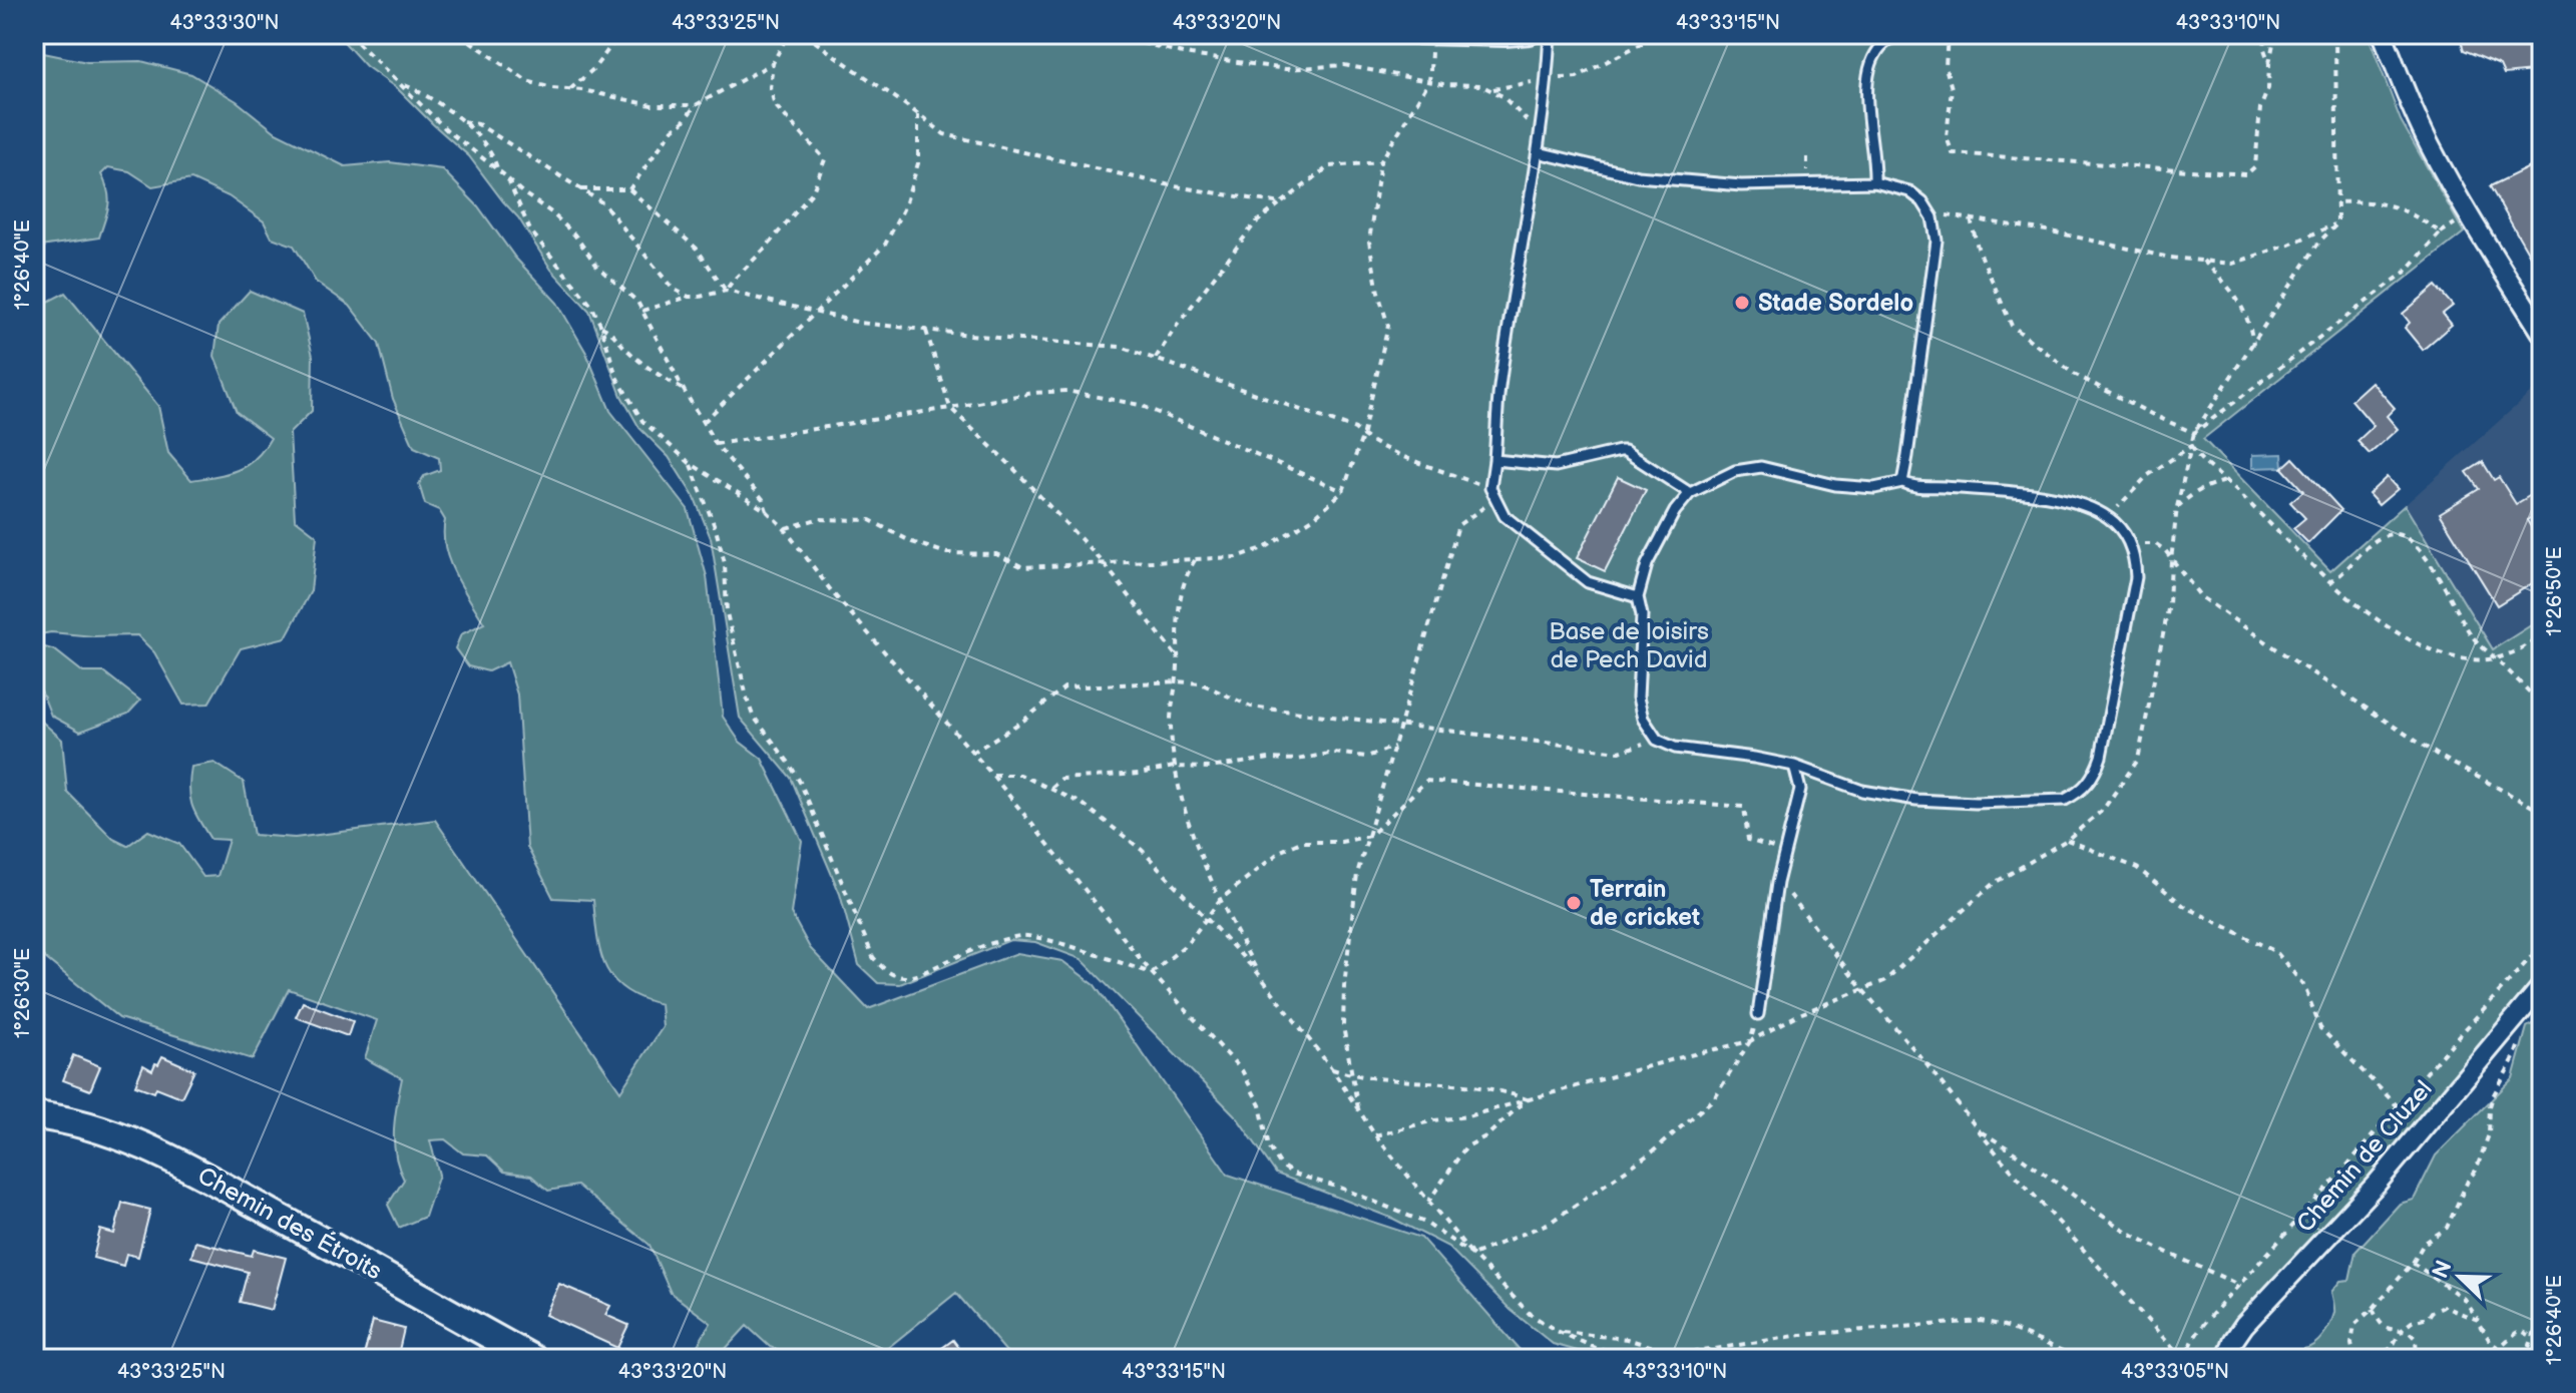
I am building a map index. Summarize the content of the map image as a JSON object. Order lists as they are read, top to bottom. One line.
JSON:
{"streets":{"main road":["Chemin des Étroits"],"street":["Chemin de Cluzel"]},"parks":["Base de loisirs de Pech David"],"places":["Stade Sordelo","Terrain de cricket"],"north":"top left","coordinates":["43°33'30\"N","43°33'25\"N","43°33'20\"N","43°33'15\"N","43°33'10\"N","1°26'40\"E","1°26'50\"E","1°26'30\"E","43°33'05\"N"]}
